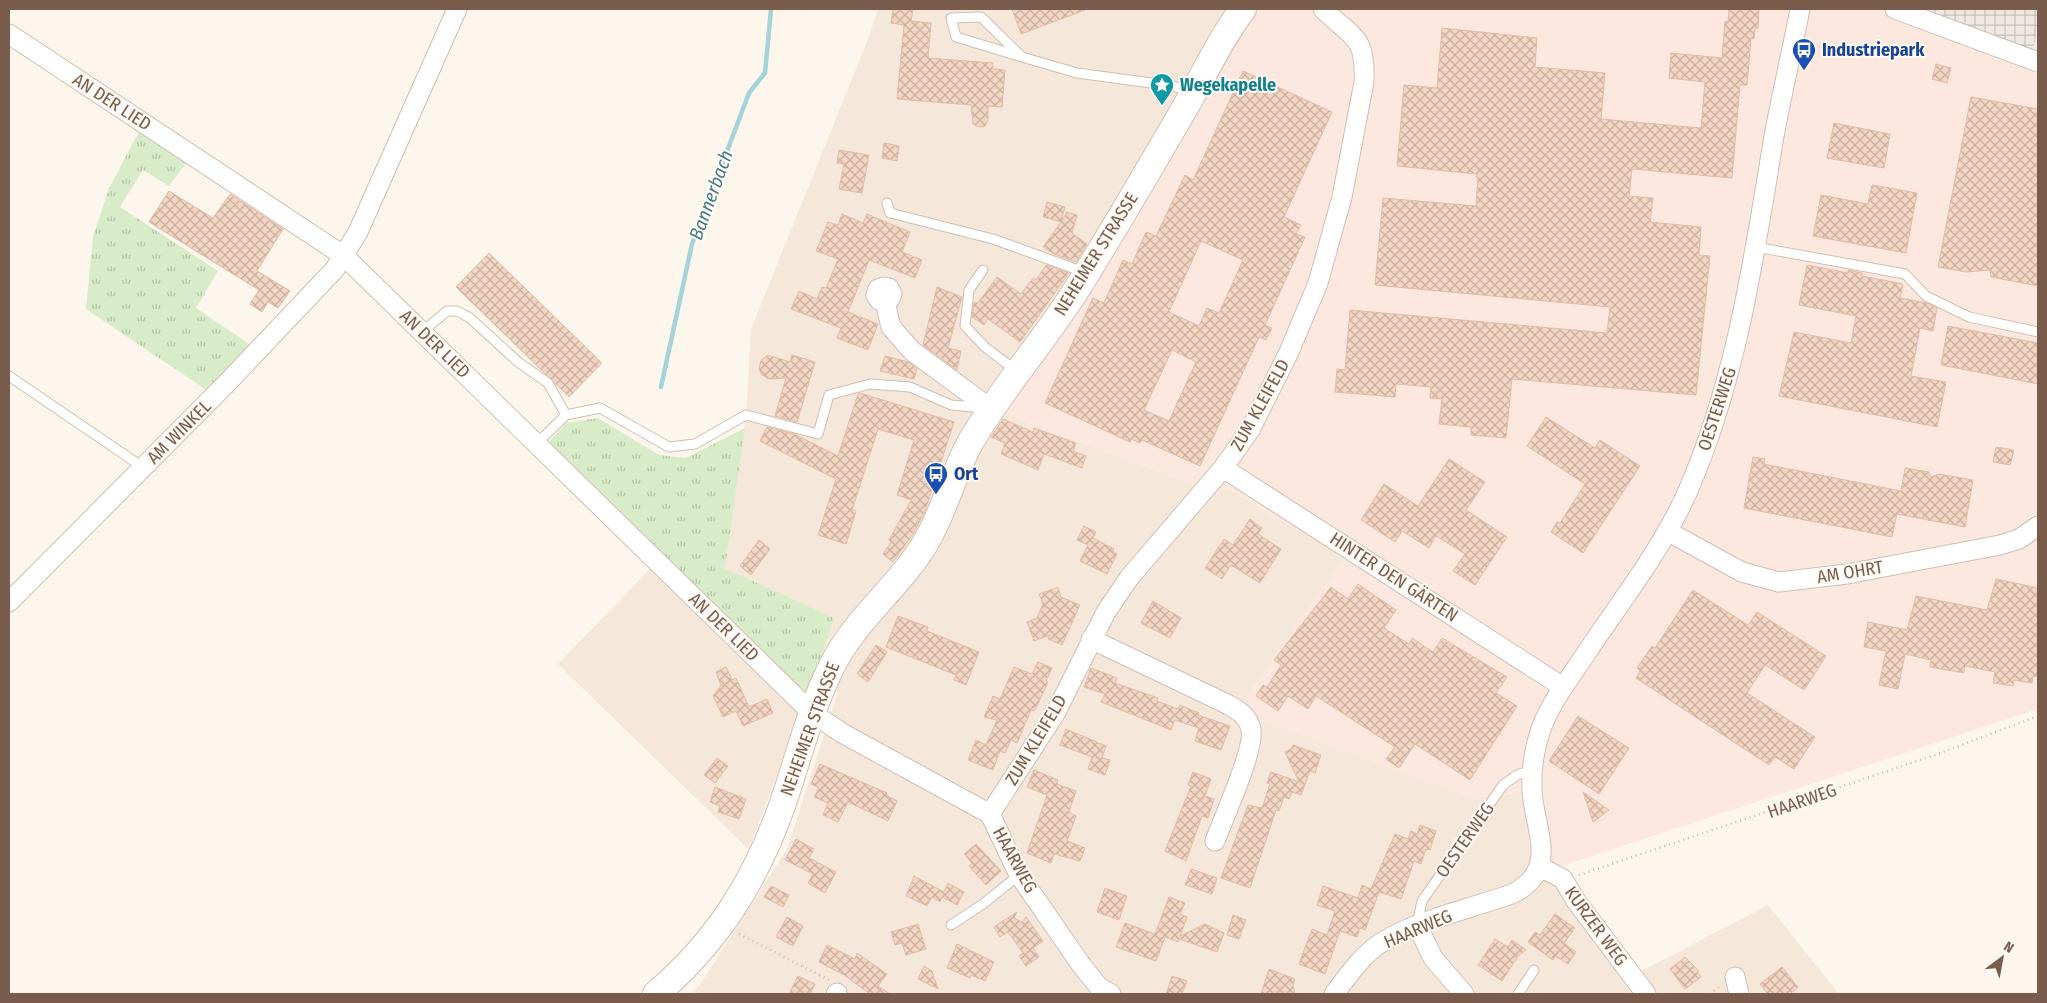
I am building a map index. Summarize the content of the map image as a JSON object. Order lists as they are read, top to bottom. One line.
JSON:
{"streets":{"main road":["NEHEIMER STRASSE"],"street":["AN DER LIED","ZUM KLEIFELD","OESTERWEG","AM WINKEL","AM OHRT","HINTER DEN GÄRTEN","HAARWEG","KURZER WEG"]},"crossings":[["AN DER LIED","NEHEIMER STRASSE"],["AN DER LIED","AM WINKEL"],["AN DER LIED","HAARWEG"],["NEHEIMER STRASSE","HAARWEG"],["ZUM KLEIFELD","HINTER DEN GÄRTEN"],["ZUM KLEIFELD","HAARWEG"],["OESTERWEG","AM OHRT"],["OESTERWEG","HINTER DEN GÄRTEN"],["OESTERWEG","HAARWEG"],["OESTERWEG","KURZER WEG"],["HAARWEG","KURZER WEG"]],"water":["Bannerbach"],"places":{"bus stop":["Industriepark","Ort"],"place":["Wegekapelle"]},"north":"top right"}
